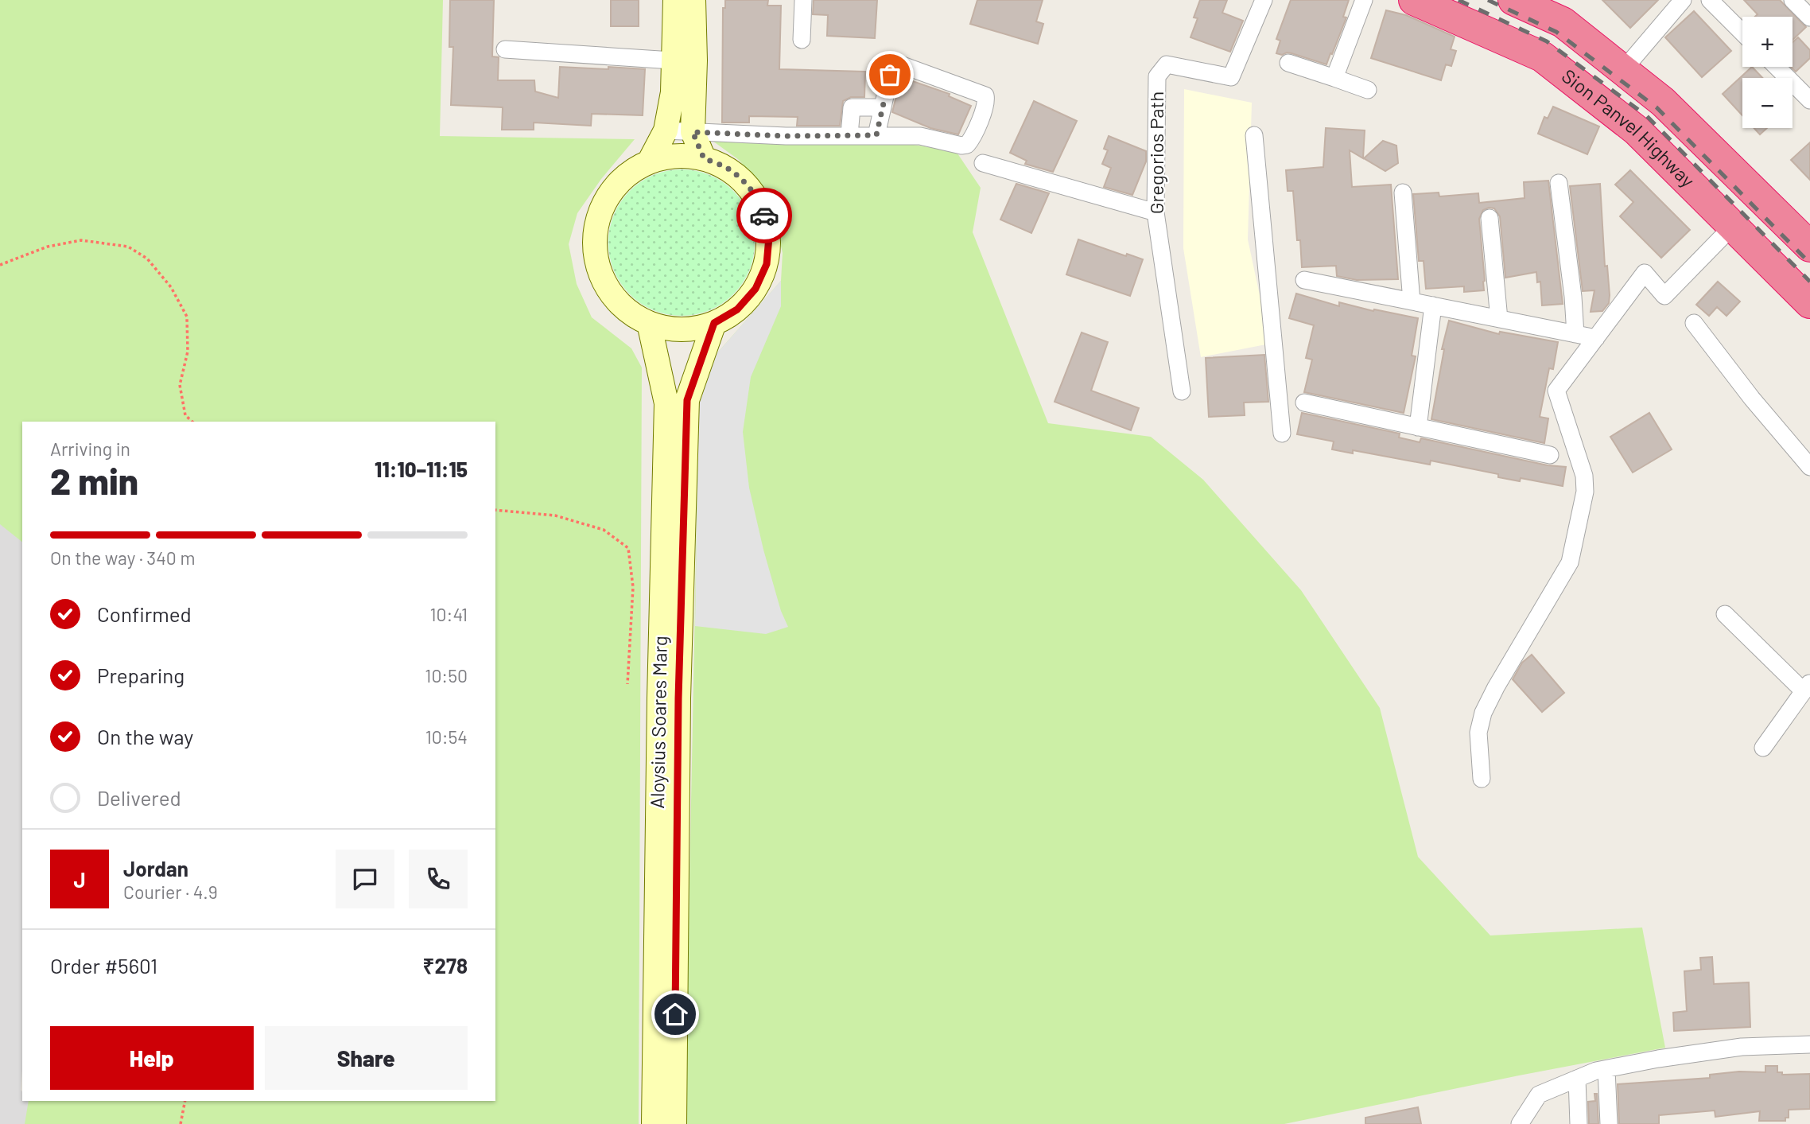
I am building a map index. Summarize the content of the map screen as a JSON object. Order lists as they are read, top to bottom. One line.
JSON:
{"streets":{"highway":["Sion Panvel Highway"],"main road":["Aloysius Soares Marg"],"street":["Gregorios Path"]},"page":{"map_buttons":["+","−"],"heading":["2 min","Arriving in","11:10–11:15"],"panel":["Jordan","Courier · 4.9","Order #5601","₹278"],"bar":"On the way · 340 m","list":[["Confirmed","10:41"],["Preparing","10:50"],["On the way","10:54"],"Delivered"],"round":"J","buttons":["Help","Share"]}}
